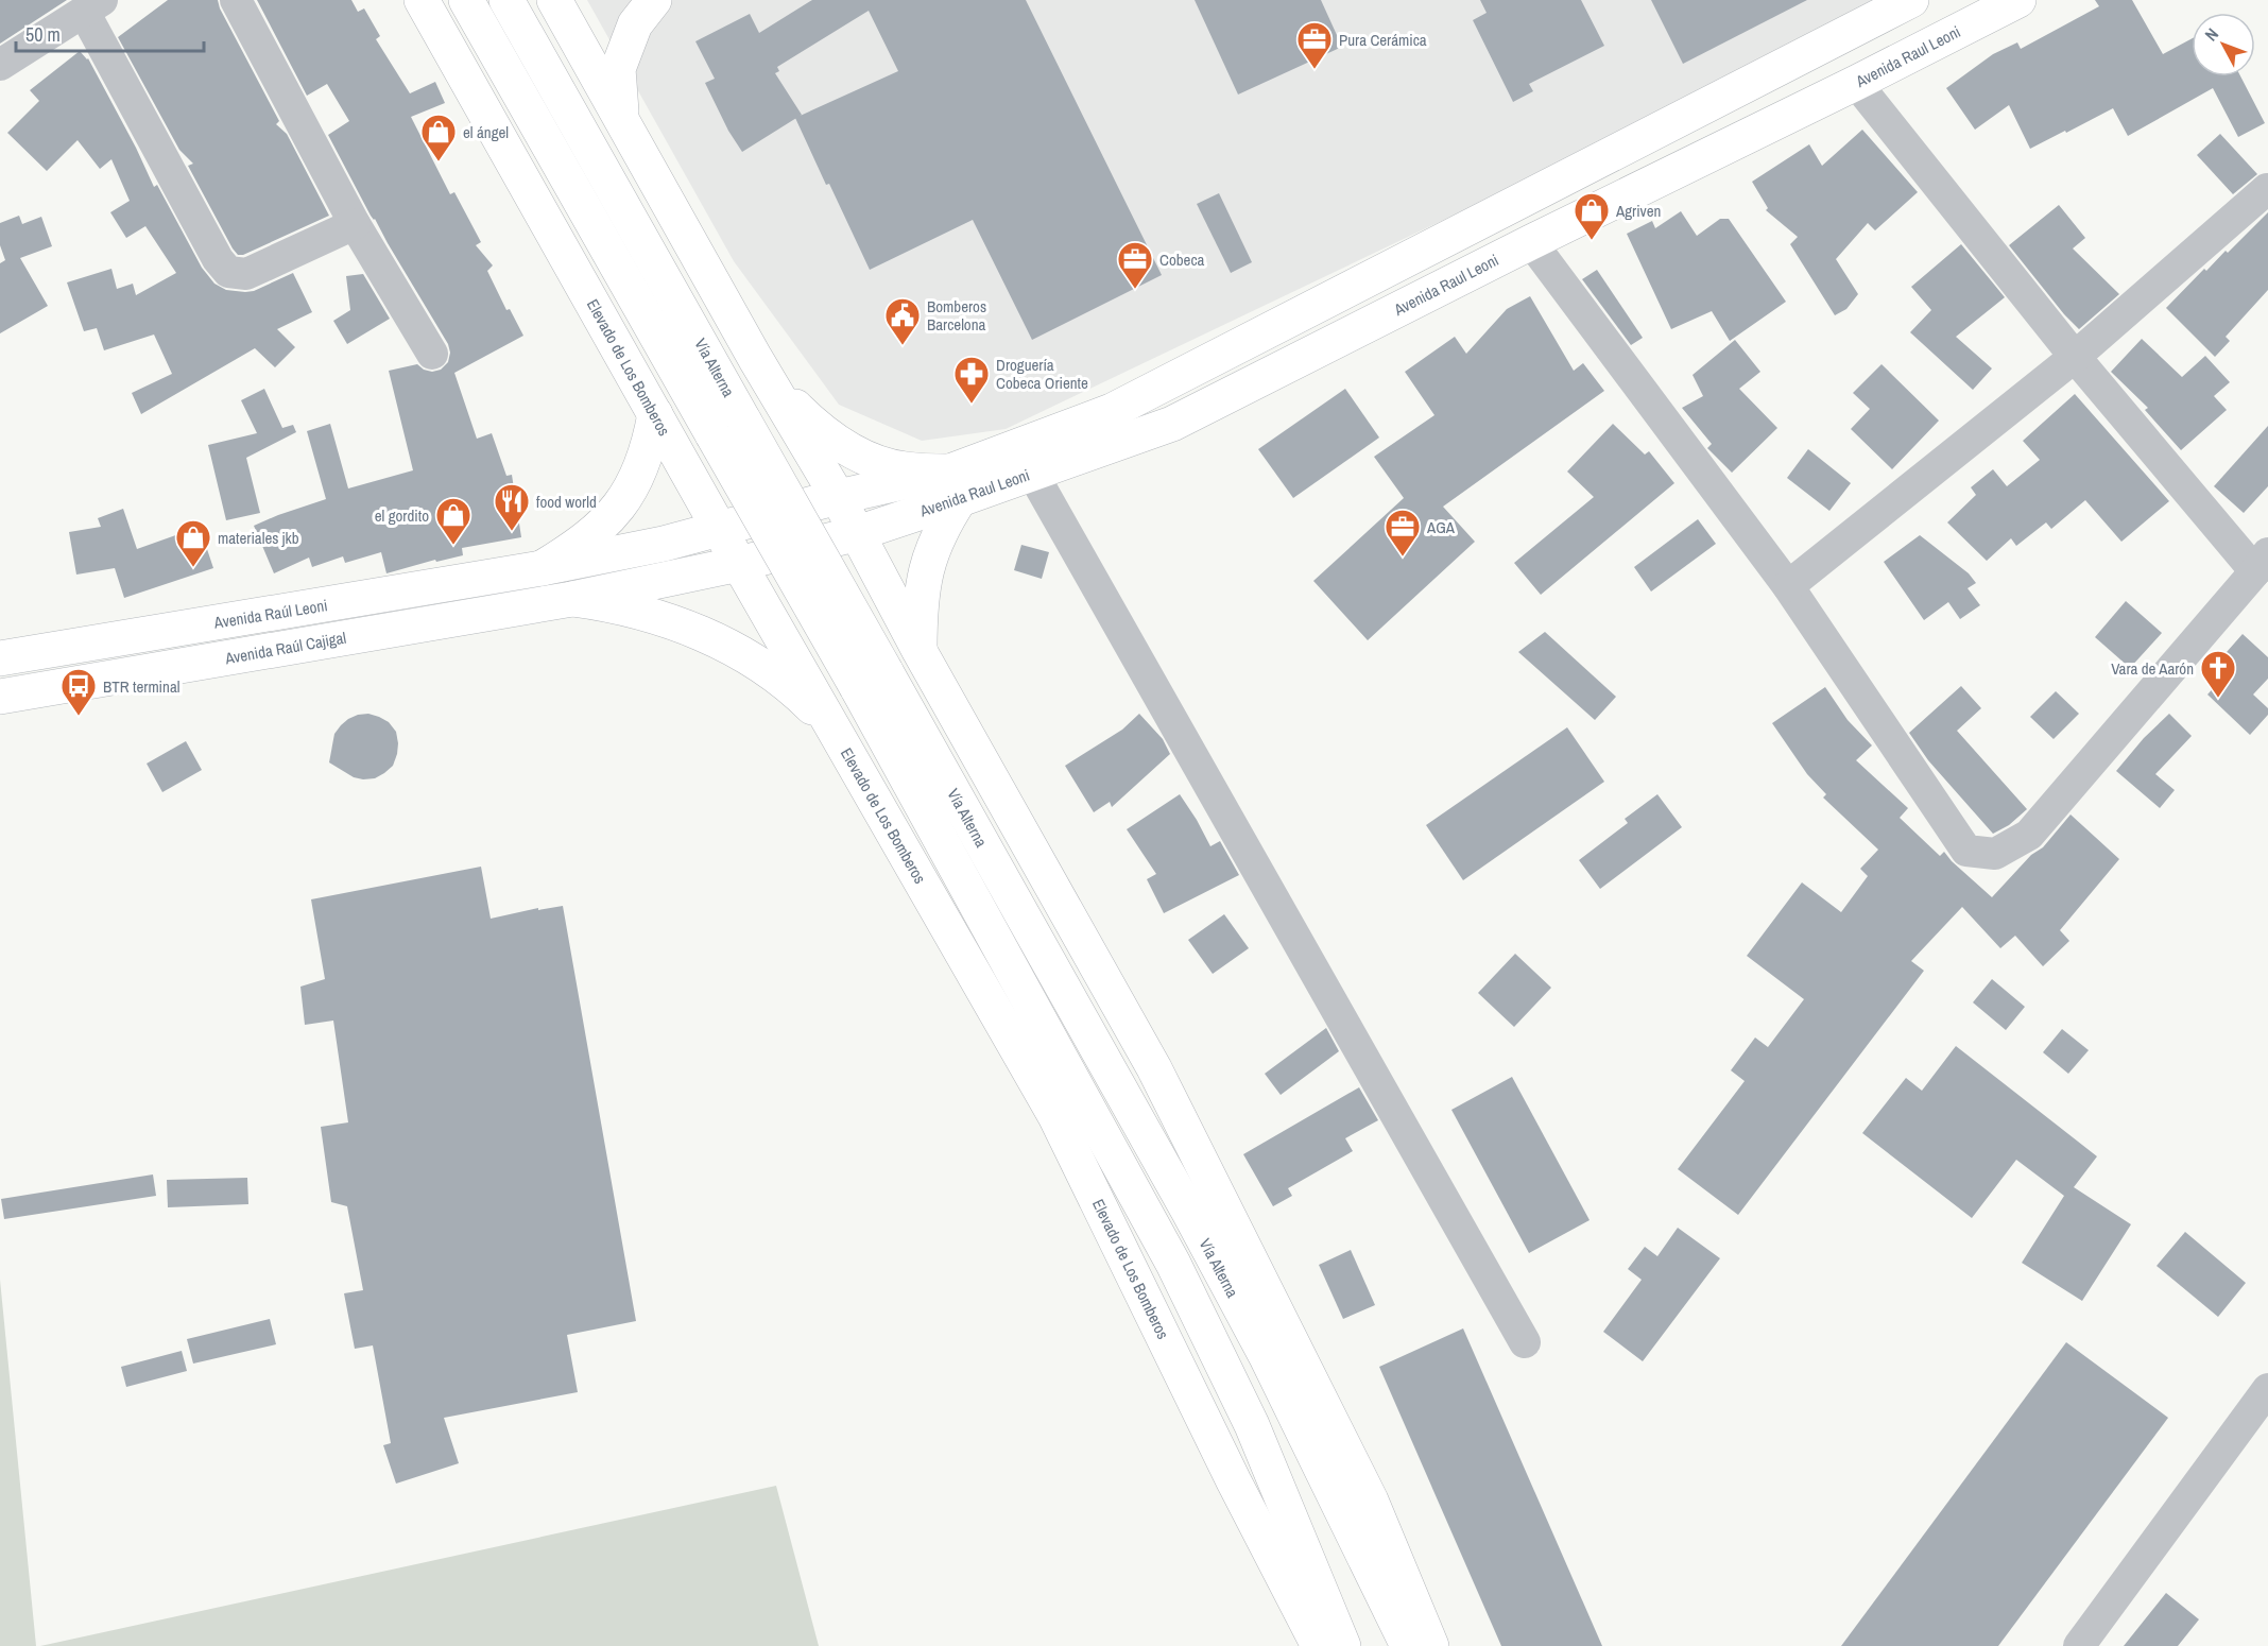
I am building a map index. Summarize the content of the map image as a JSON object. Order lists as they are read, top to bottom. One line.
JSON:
{"streets":{"main road":["Avenida Raul Leoni","Elevado de Los Bomberos","Vía Alterna","Avenida Raúl Leoni","Avenida Raúl Cajigal"]},"crossings":[["Avenida Raul Leoni","Elevado de Los Bomberos"],["Avenida Raul Leoni","Avenida Raúl Leoni"],["Avenida Raul Leoni","Avenida Raúl Cajigal"],["Elevado de Los Bomberos","Avenida Raúl Leoni"],["Elevado de Los Bomberos","Avenida Raúl Cajigal"]],"places":{"office":["Pura Cerámica","Cobeca","AGA"],"shop":["el ángel","Agriven","el gordito","materiales jkb"],"public building":["Bomberos Barcelona"],"pharmacy":["Droguería Cobeca Oriente"],"restaurant":["food world"],"church":["Vara de Aarón"],"bus stop":["BTR terminal"]},"scale_bar":"50 m","north":"top left"}
